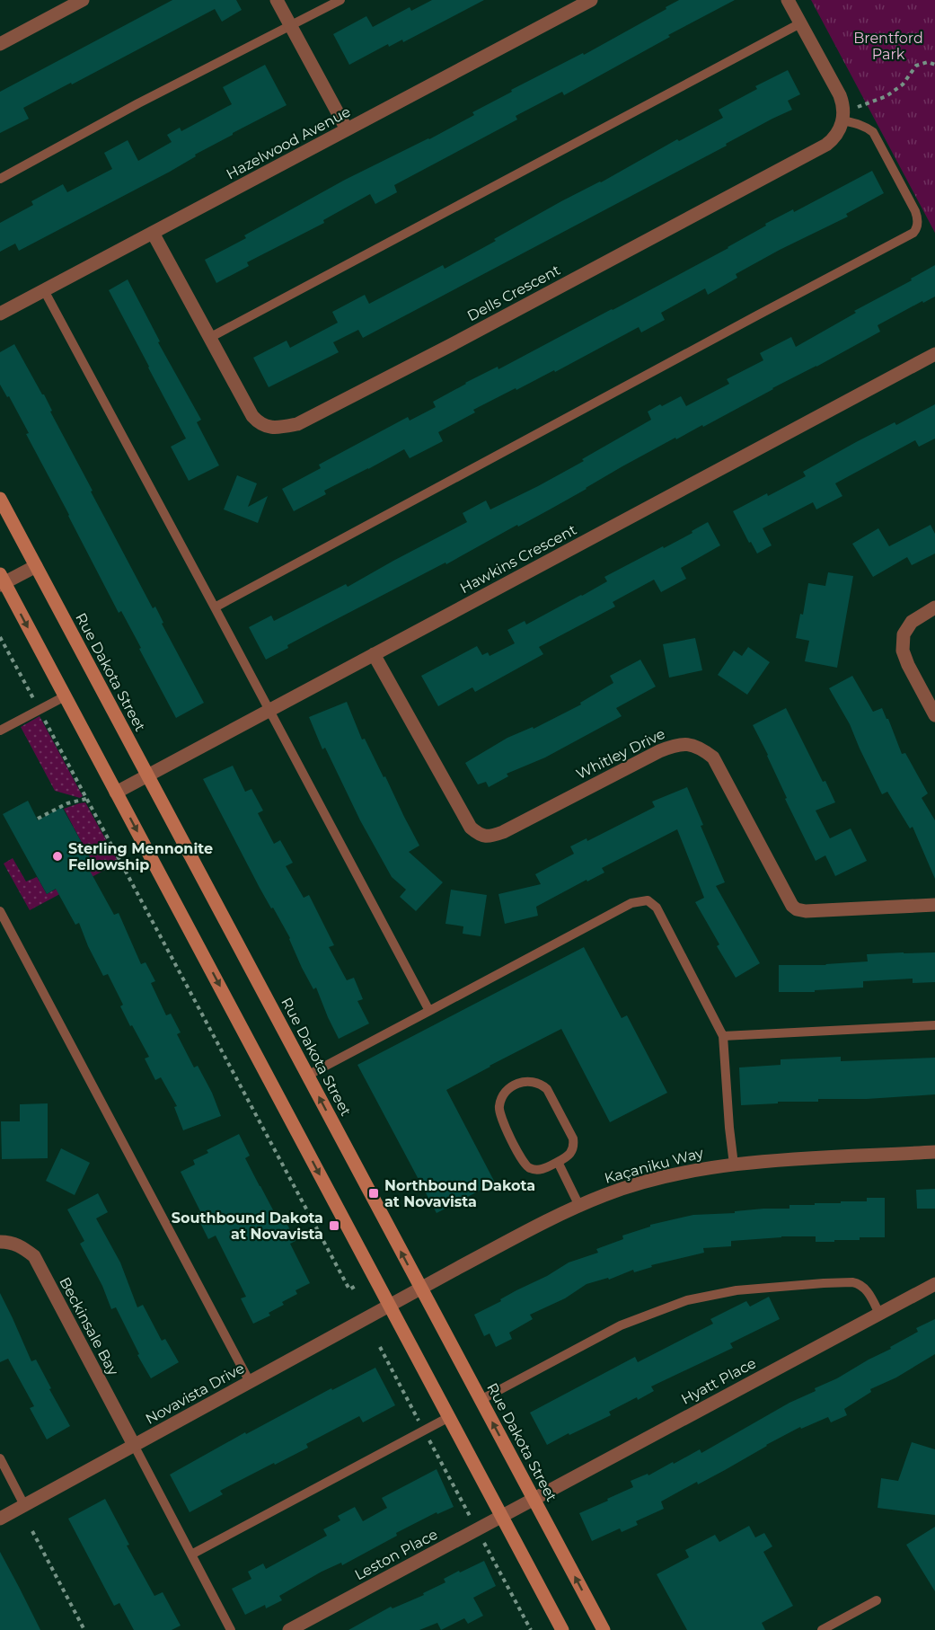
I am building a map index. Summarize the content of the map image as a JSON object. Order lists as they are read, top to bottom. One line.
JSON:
{"streets":{"main road":["Rue Dakota Street"],"street":["Hazelwood Avenue","Dells Crescent","Hawkins Crescent","Whitley Drive","Kaçaniku Way","Beckinsale Bay","Hyatt Place","Novavista Drive","Leston Place"]},"crossings":[["Hazelwood Avenue","Dells Crescent"],["Hawkins Crescent","Rue Dakota Street"],["Hawkins Crescent","Whitley Drive"],["Rue Dakota Street","Kaçaniku Way"],["Rue Dakota Street","Hyatt Place"],["Kaçaniku Way","Novavista Drive"],["Beckinsale Bay","Novavista Drive"],["Hyatt Place","Leston Place"]],"parks":["Brentford Park"],"places":{"other":["Sterling Mennonite Fellowship"],"transit":["Northbound Dakota at Novavista","Southbound Dakota at Novavista"]}}
